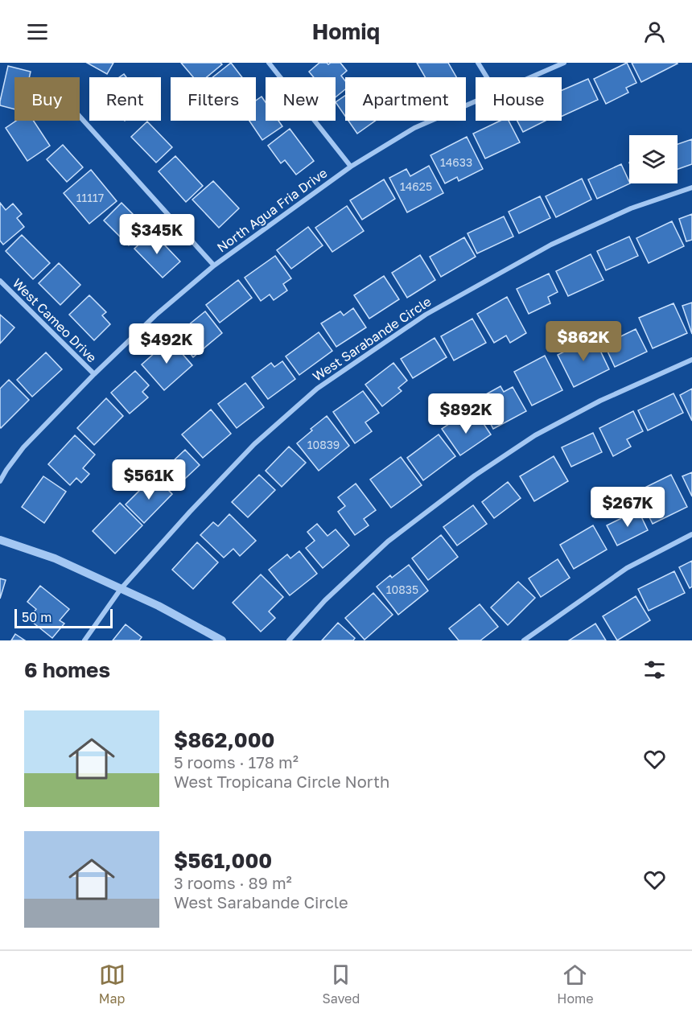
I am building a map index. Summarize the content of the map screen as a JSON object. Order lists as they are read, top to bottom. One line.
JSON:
{"streets":{"street":["North Agua Fria Drive","West Cameo Drive","West Sarabande Circle"]},"crossings":[["North Agua Fria Drive","West Cameo Drive"]],"house_numbers":["14633","14625","11117","10839","10835"],"scale_bar":"50 m","page":{"header":"Homiq","chip":["Buy","Rent","Filters","New","Apartment","House"],"price":["$345K","$862K","$492K","$892K","$561K","$267K"],"scale":"50 m","heading":"6 homes","list":[{"name":"$862,000","note":"5 rooms · 178 m² · West Tropicana Circle North"},{"name":"$561,000","note":"3 rooms · 89 m² · West Sarabande Circle"}],"tabs":["Map","Saved","Home"]}}
